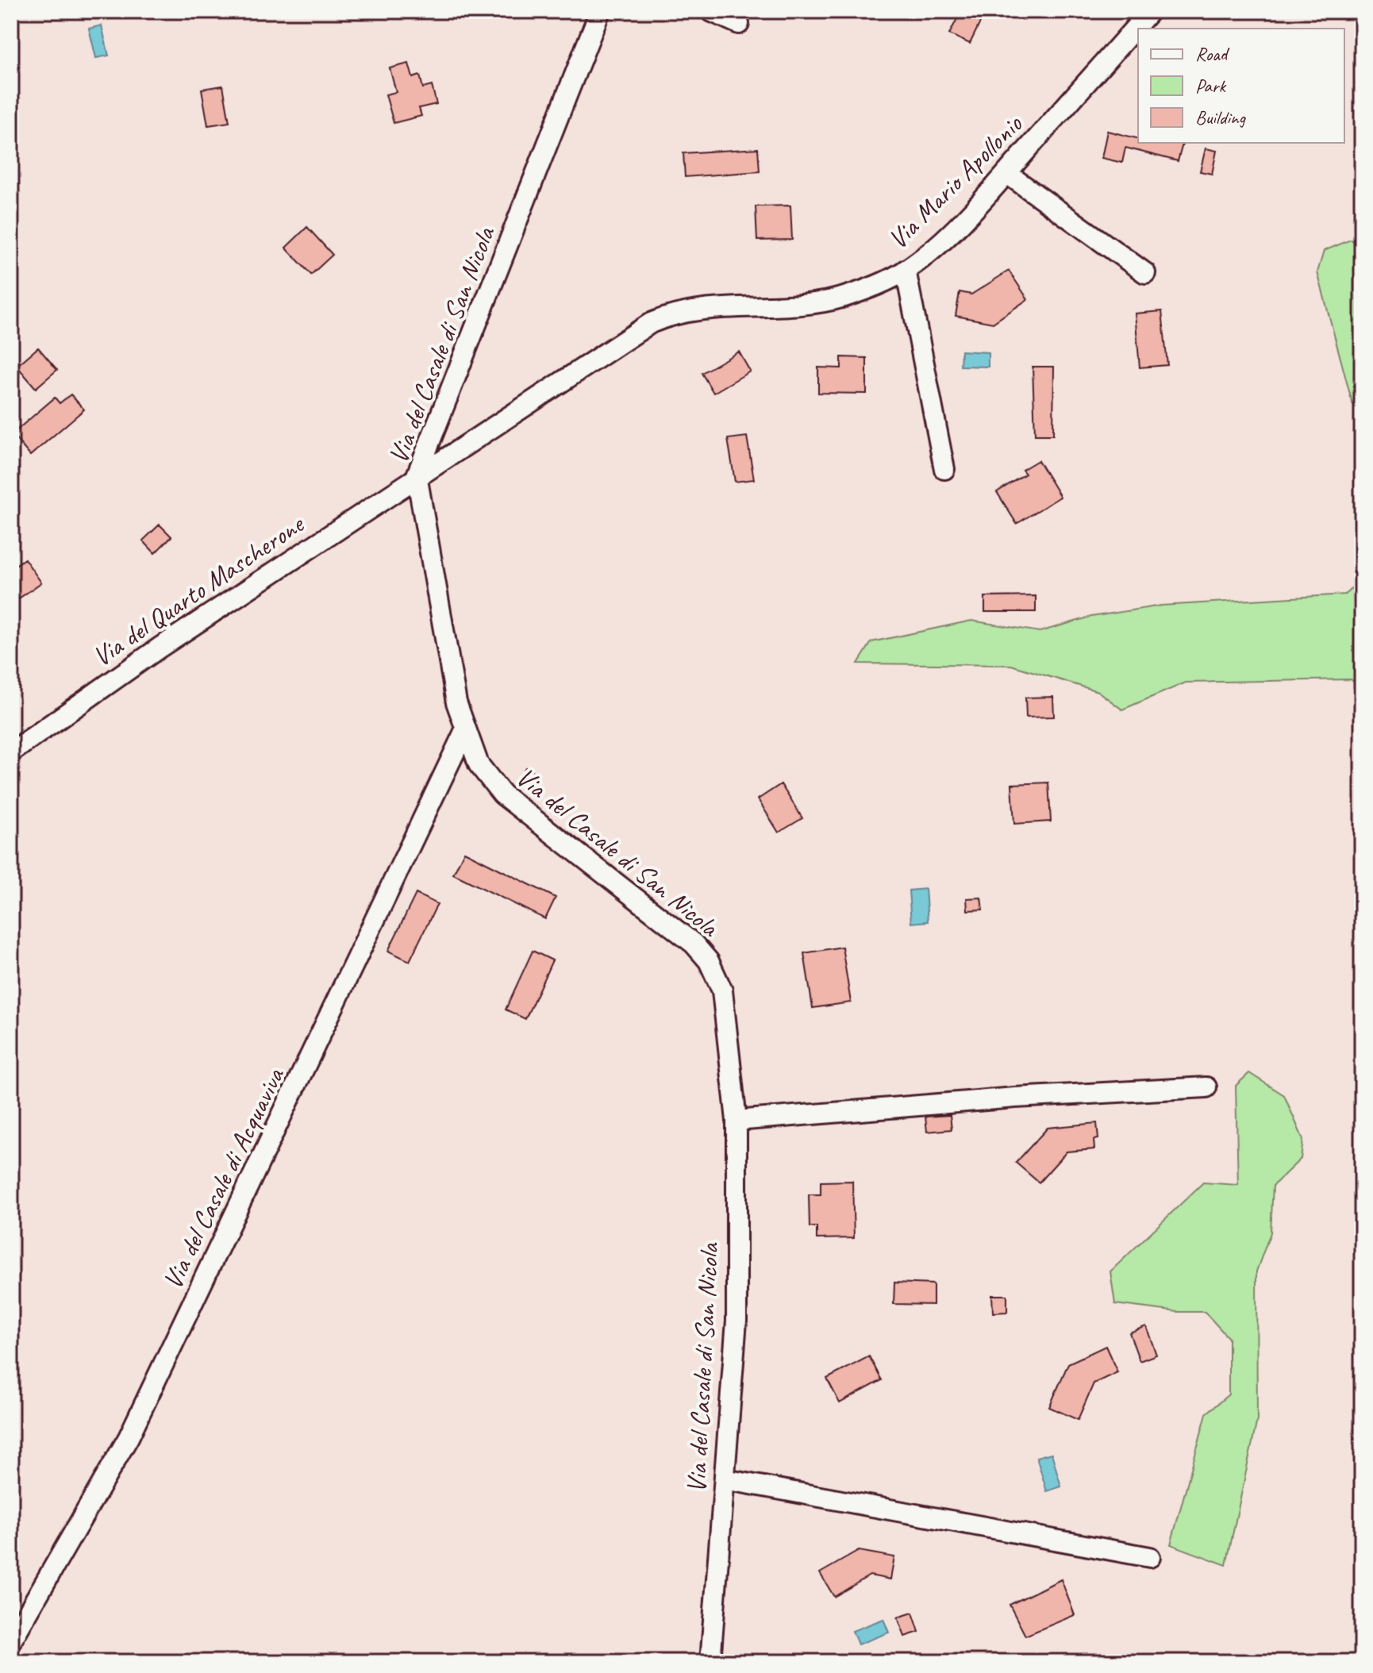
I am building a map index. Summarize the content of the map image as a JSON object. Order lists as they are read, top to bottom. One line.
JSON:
{"streets":{"street":["Via Mario Apollonio","Via del Casale di San Nicola","Via del Quarto Mascherone","Via del Casale di Acquaviva"]},"crossings":[["Via Mario Apollonio","Via del Casale di San Nicola"],["Via Mario Apollonio","Via del Quarto Mascherone"],["Via del Casale di San Nicola","Via del Quarto Mascherone"],["Via del Casale di San Nicola","Via del Casale di Acquaviva"]],"legend":["Road","Park","Building"]}
